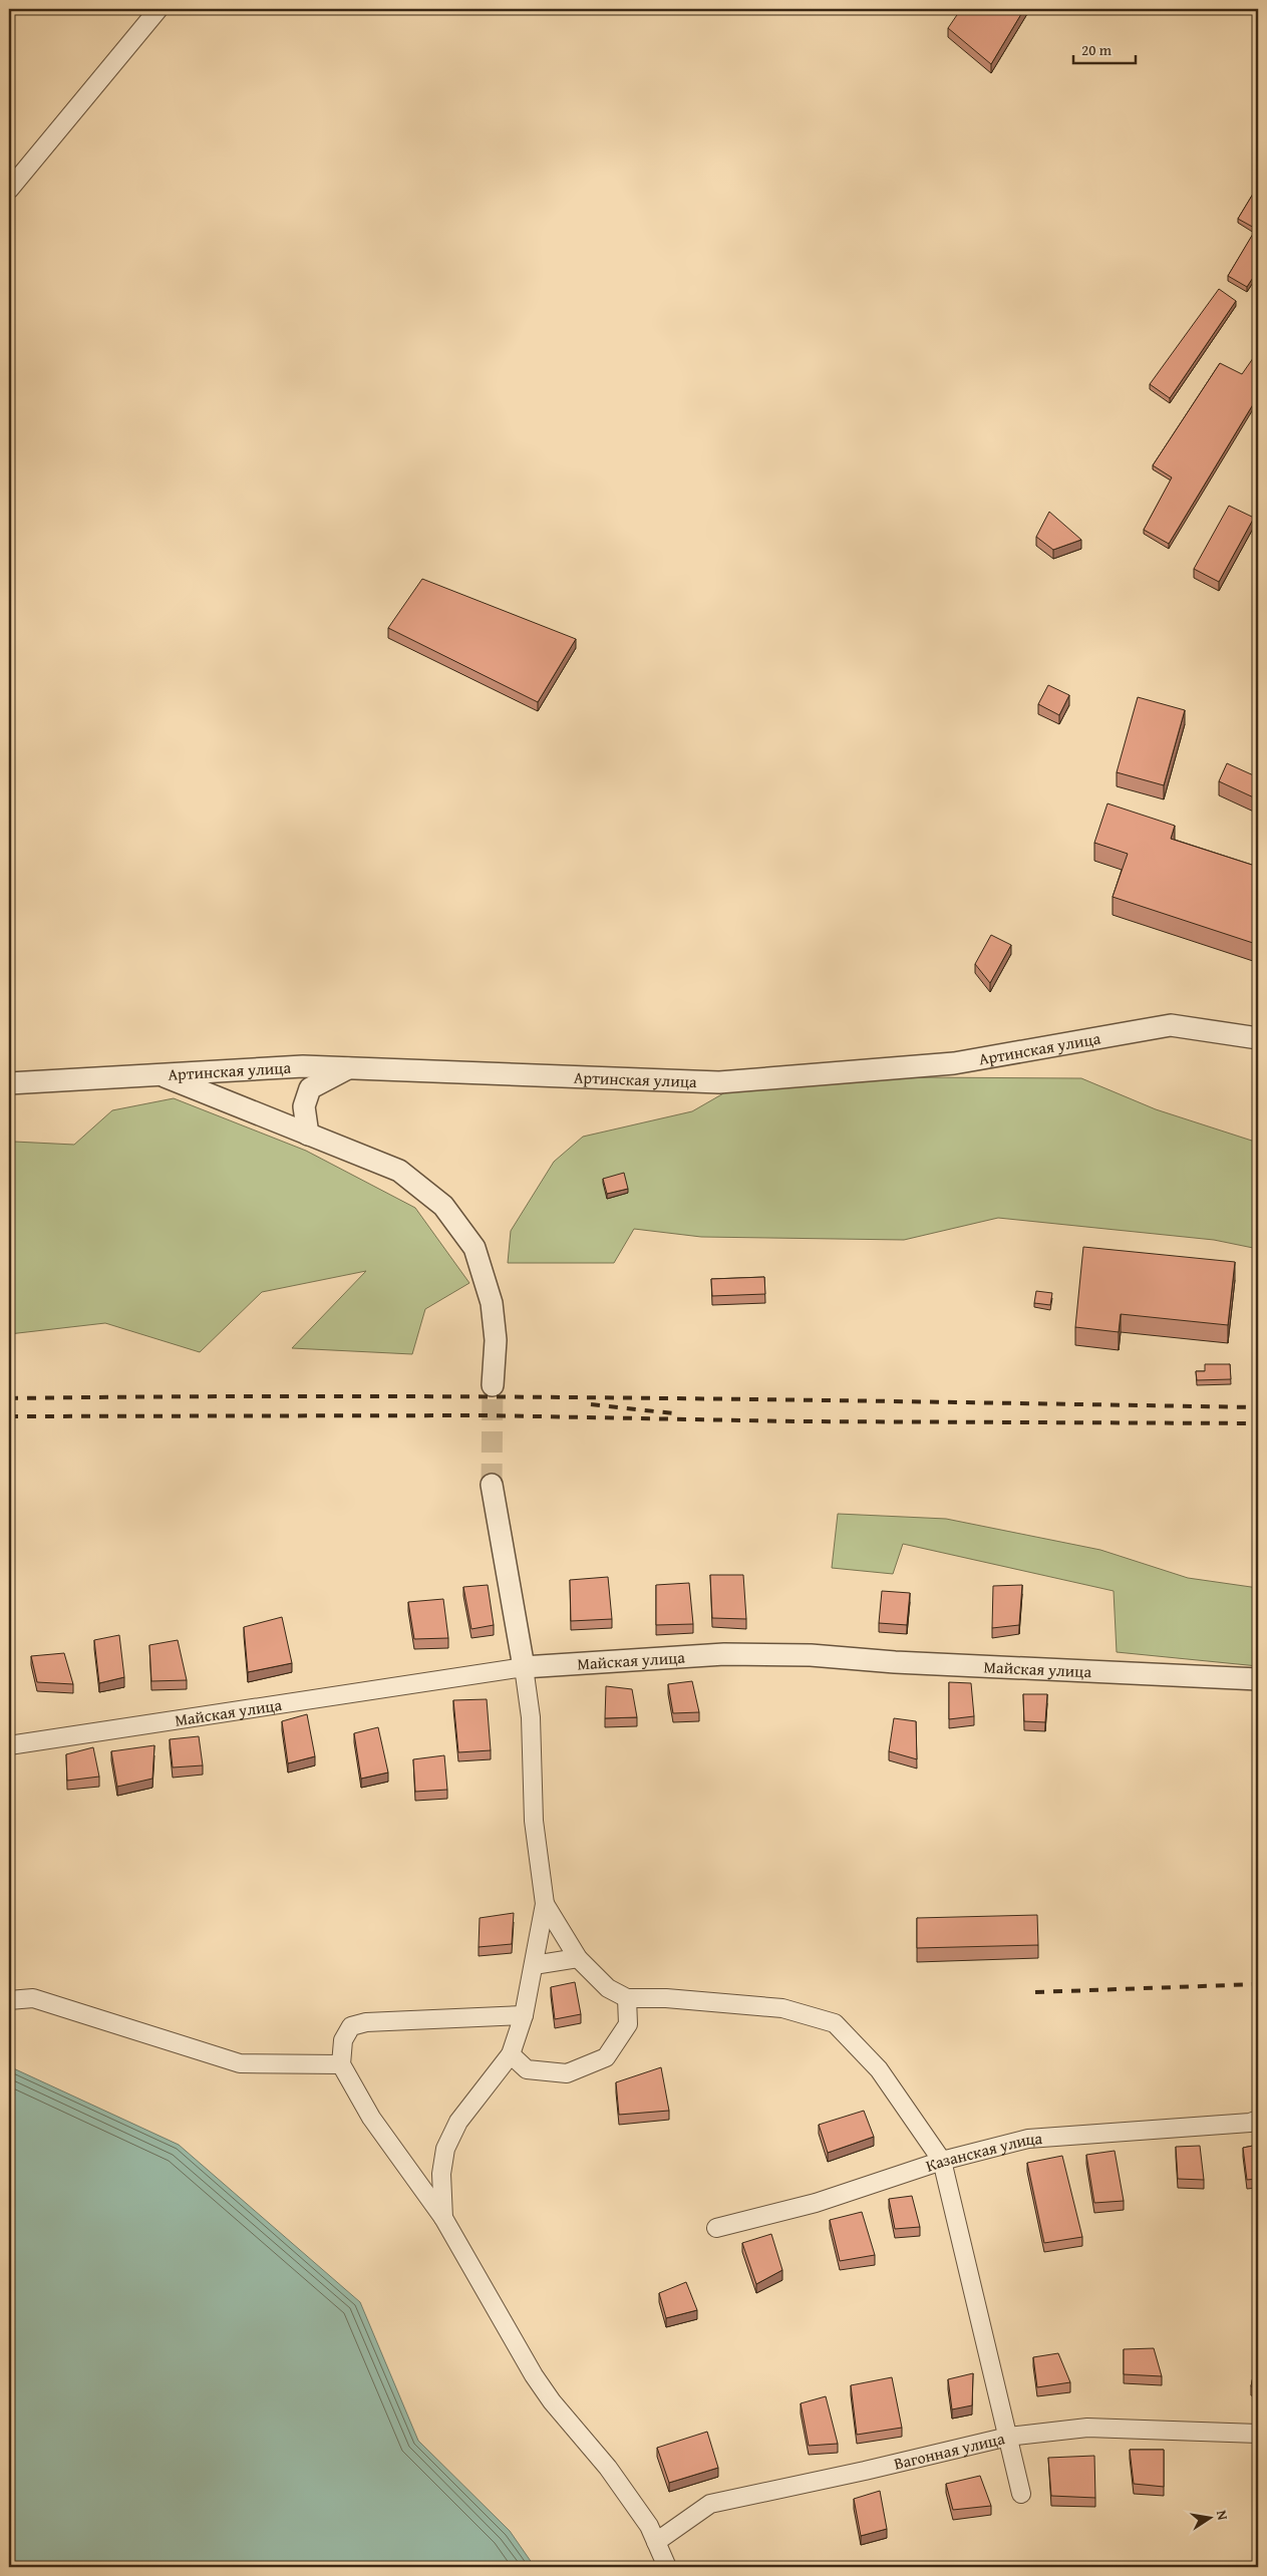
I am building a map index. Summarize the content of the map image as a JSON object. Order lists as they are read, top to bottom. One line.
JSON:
{"streets":{"street":["Артинская улица","Майская улица","Казанская улица","Вагонная улица"]},"scale_bar":"20 m","north":"right"}
